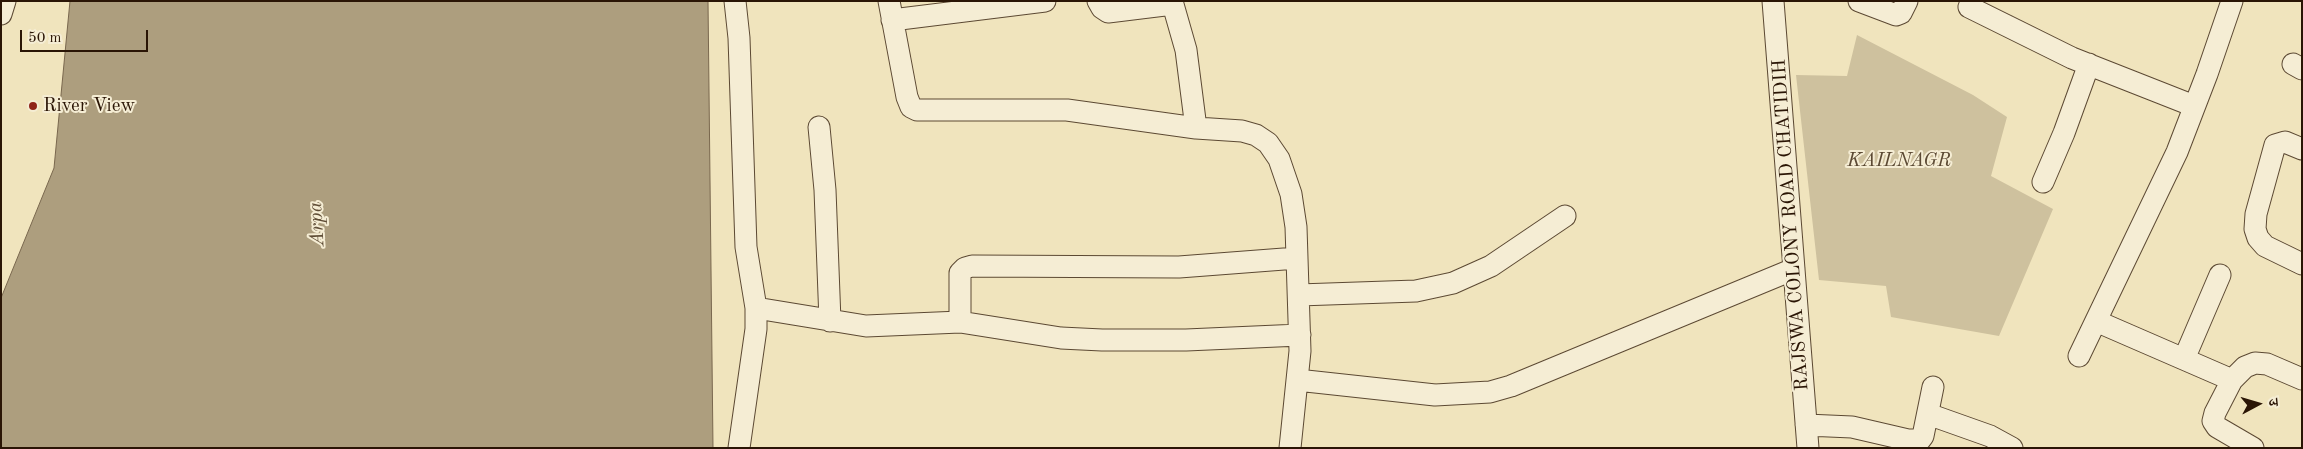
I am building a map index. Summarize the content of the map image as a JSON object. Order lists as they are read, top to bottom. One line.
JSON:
{"streets":{"street":["RAJSWA COLONY ROAD CHATIDIH"]},"water":["Arpa"],"parks":["KAILNAGR"],"places":["River View"],"scale_bar":"50 m","north":"right"}
